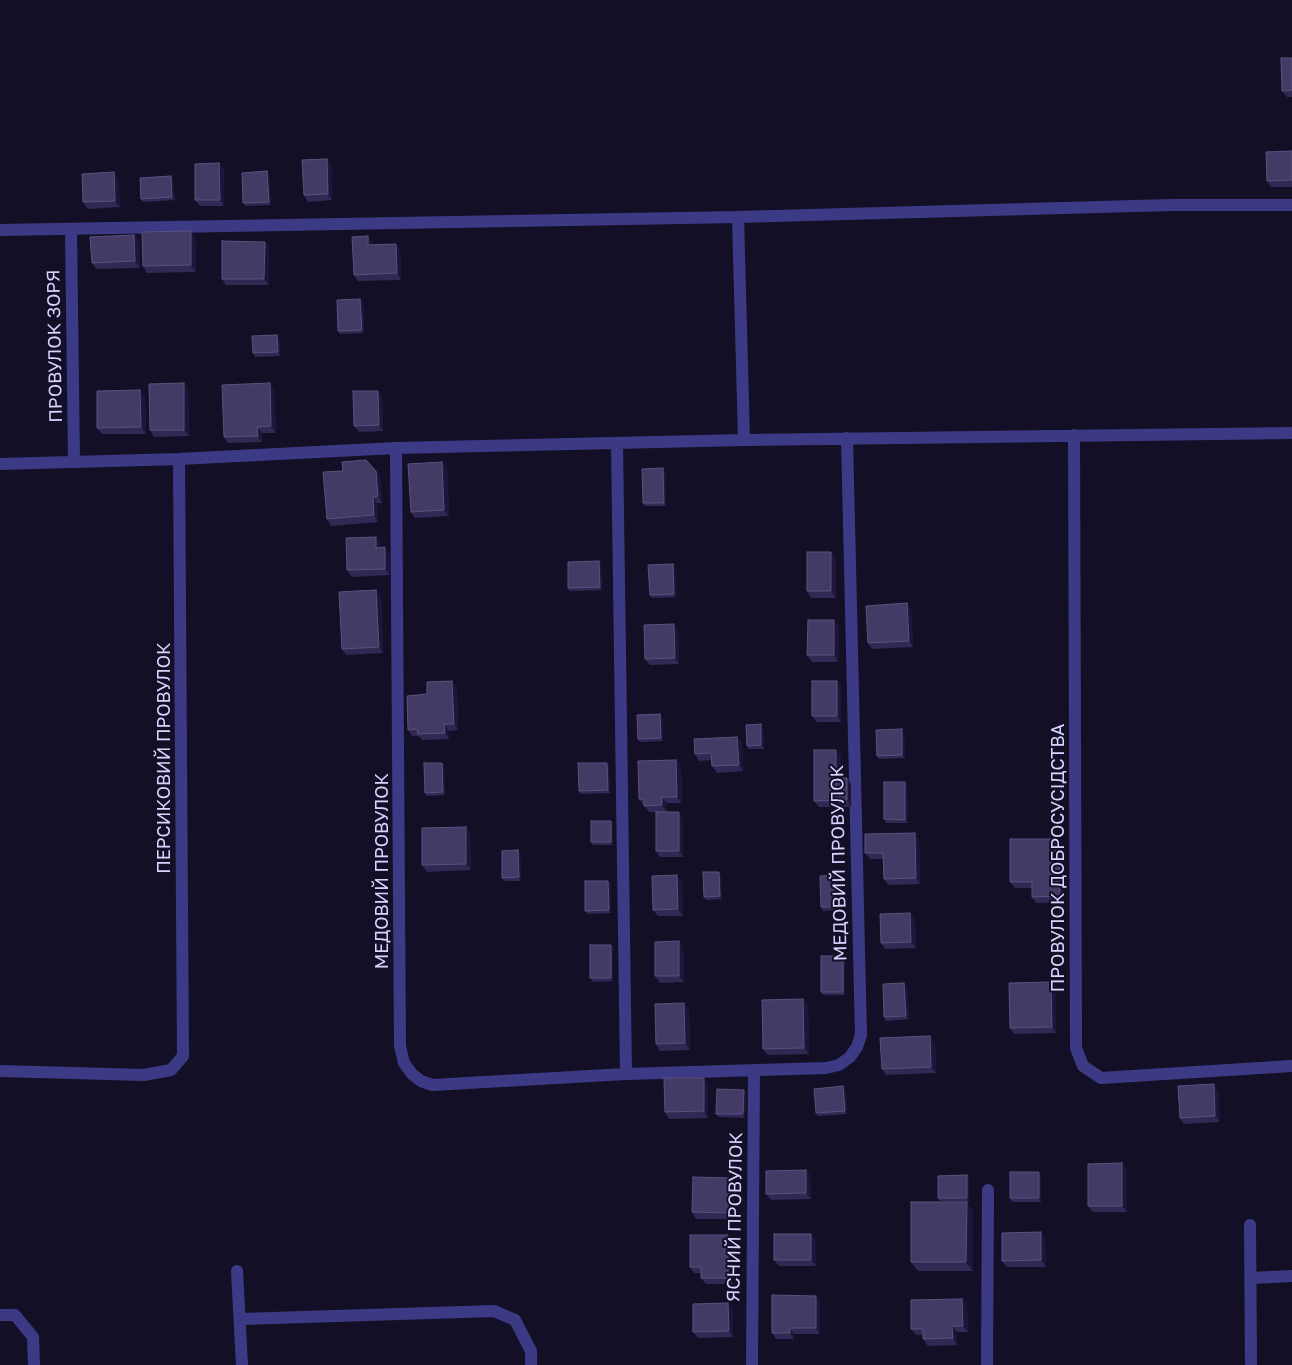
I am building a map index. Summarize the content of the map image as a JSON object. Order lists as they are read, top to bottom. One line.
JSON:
{"streets":{"street":["ПРОВУЛОК ЗОРЯ","ПЕРСИКОВИЙ ПРОВУЛОК","ПРОВУЛОК ДОБРОСУСІДСТВА","МЕДОВИЙ ПРОВУЛОК","ЯСНИЙ ПРОВУЛОК"]},"crossings":[["МЕДОВИЙ ПРОВУЛОК","ЯСНИЙ ПРОВУЛОК"]]}
